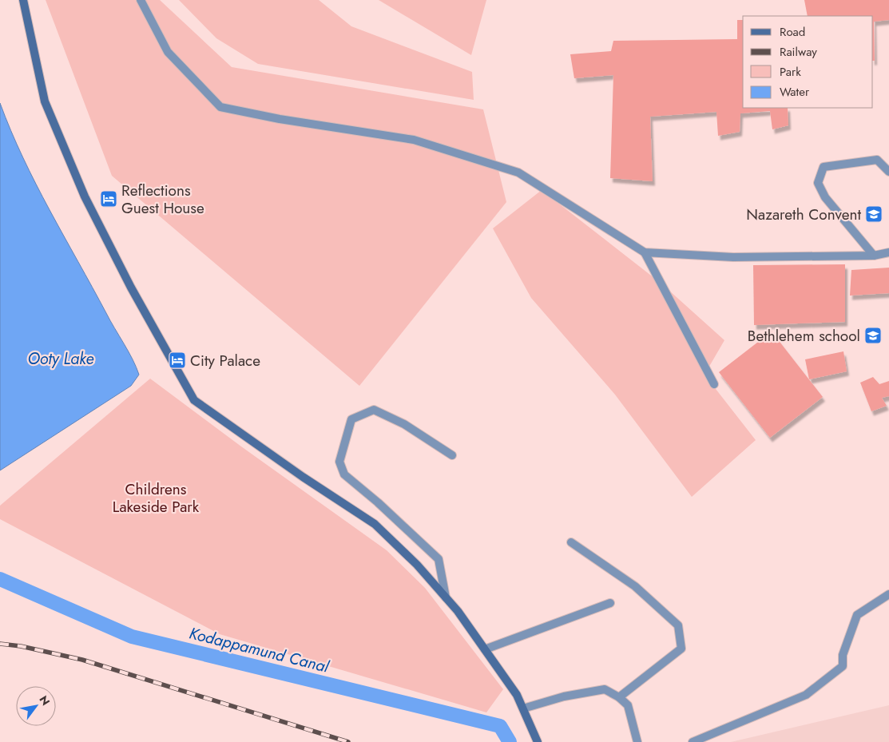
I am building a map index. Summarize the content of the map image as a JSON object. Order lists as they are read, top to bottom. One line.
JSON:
{"water":["Ooty Lake","Kodappamund Canal"],"parks":["Childrens Lakeside Park"],"places":{"hotel":["Reflections Guest House","City Palace"],"school or university":["Nazareth Convent","Bethlehem school"]},"legend":["Road","Railway","Park","Water"],"north":"top right"}
